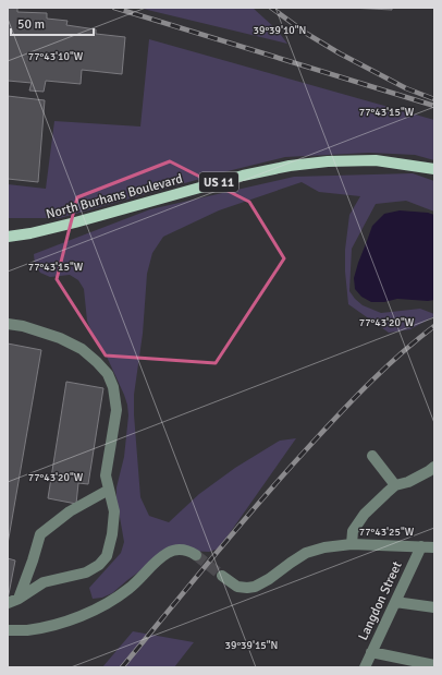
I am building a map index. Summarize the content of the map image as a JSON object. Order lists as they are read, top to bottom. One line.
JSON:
{"streets":{"main road":["US 11","North Burhans Boulevard"],"street":["Langdon Street"]},"scale_bar":"50 m","coordinates":["39°39'10\"N","77°43'10\"W","77°43'15\"W","77°43'20\"W","77°43'25\"W","39°39'15\"N"]}
